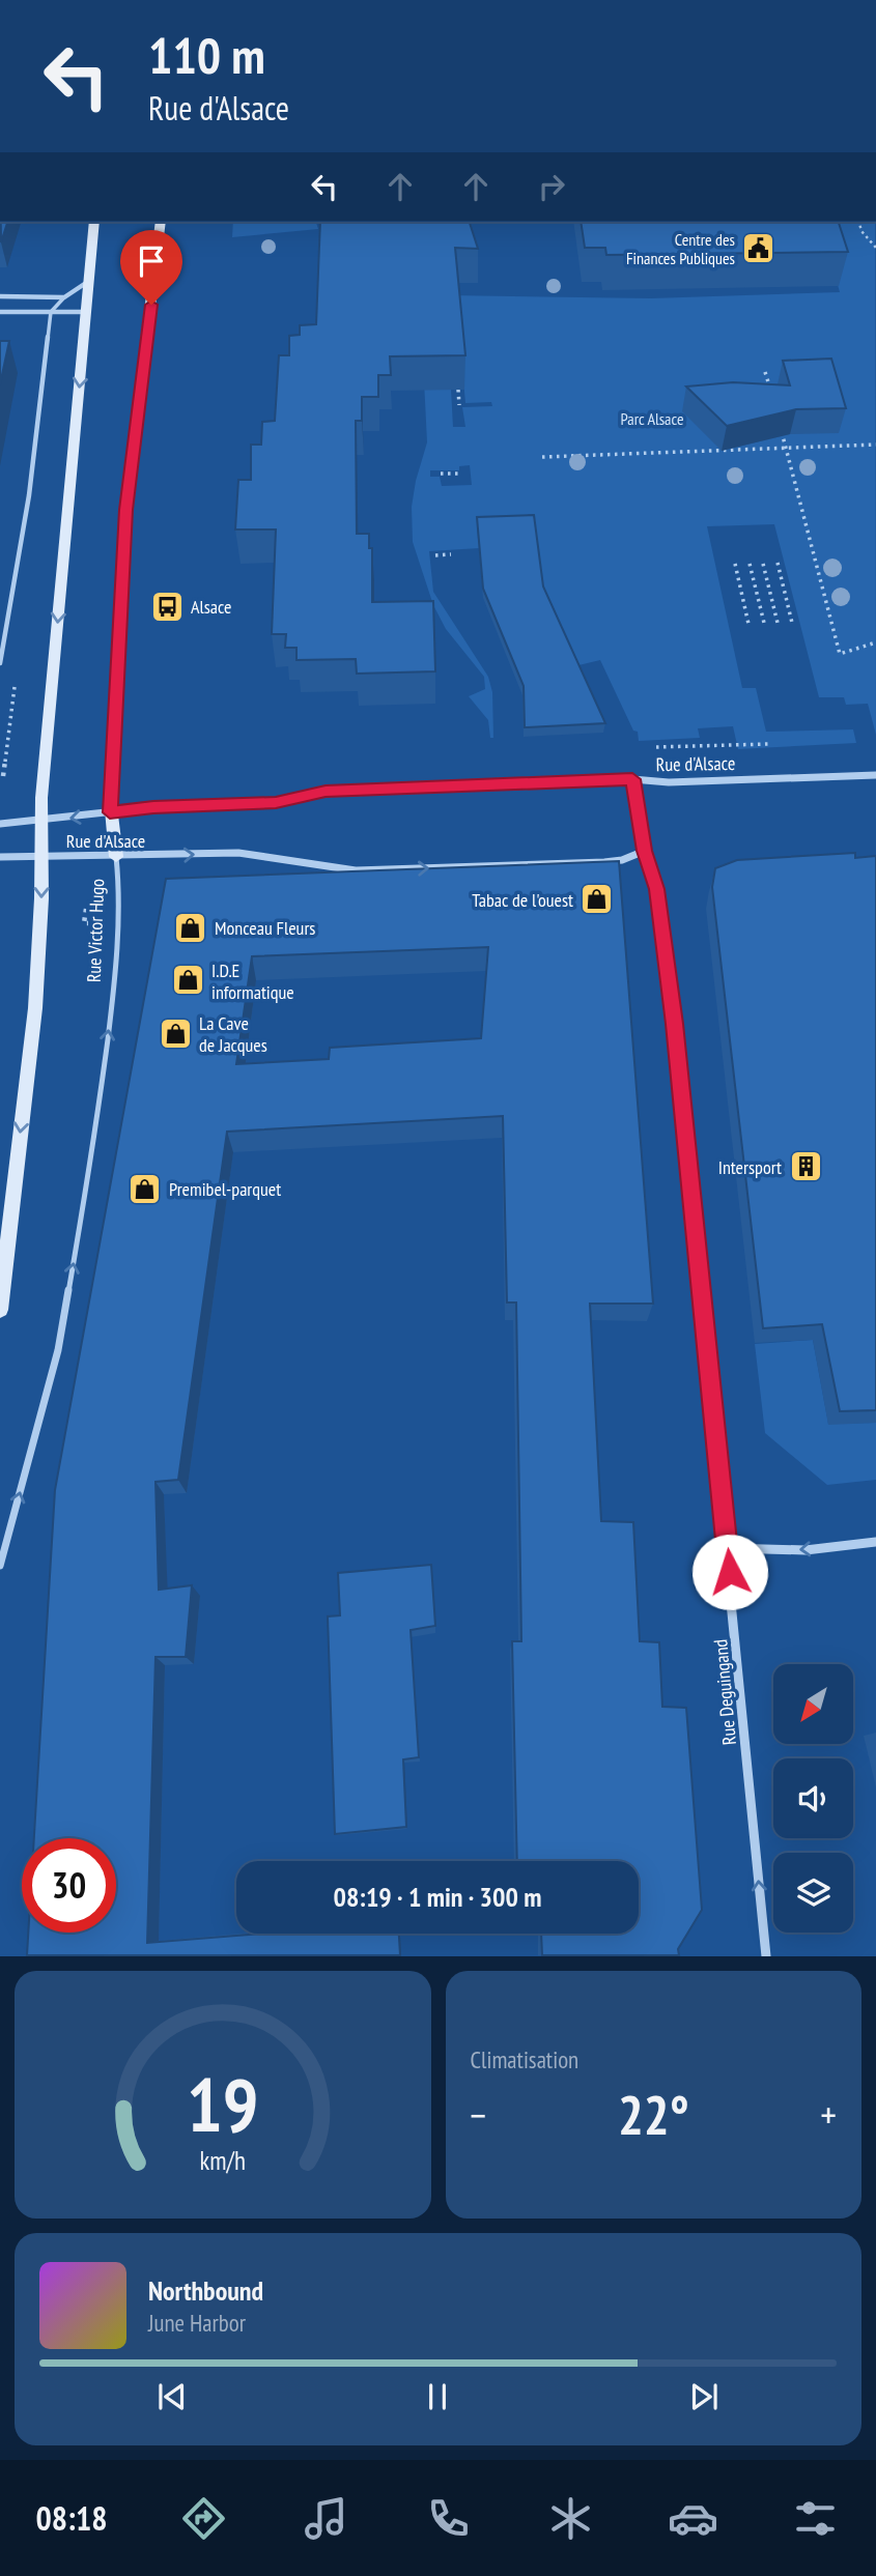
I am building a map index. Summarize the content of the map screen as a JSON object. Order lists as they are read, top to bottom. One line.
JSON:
{"streets":{"main road":["Rue Victor Hugo"],"street":["Rue d'Alsace","Rue Deguingand"]},"crossings":[["Rue d'Alsace","Rue Victor Hugo"],["Rue d'Alsace","Rue Deguingand"]],"one_way":["Rue Victor Hugo"],"parks":["Parc Alsace"],"places":{"public building":["Centre des Finances Publiques"],"bus stop":["Alsace"],"shop":["Tabac de l'ouest","Monceau Fleurs","I.D.E informatique","La Cave de Jacques","Premibel-parquet"],"building":["Intersport"]},"north":"bottom left","page":{"turn":["110 m","Rue d'Alsace"],"limit":"30","trip":"08:19 · 1 min · 300 m","tile":"Climatisation","heat":["−","22°","+"],"song":["Northbound","June Harbor"],"tabs":"08:18","gauge":["19","km/h"]}}
